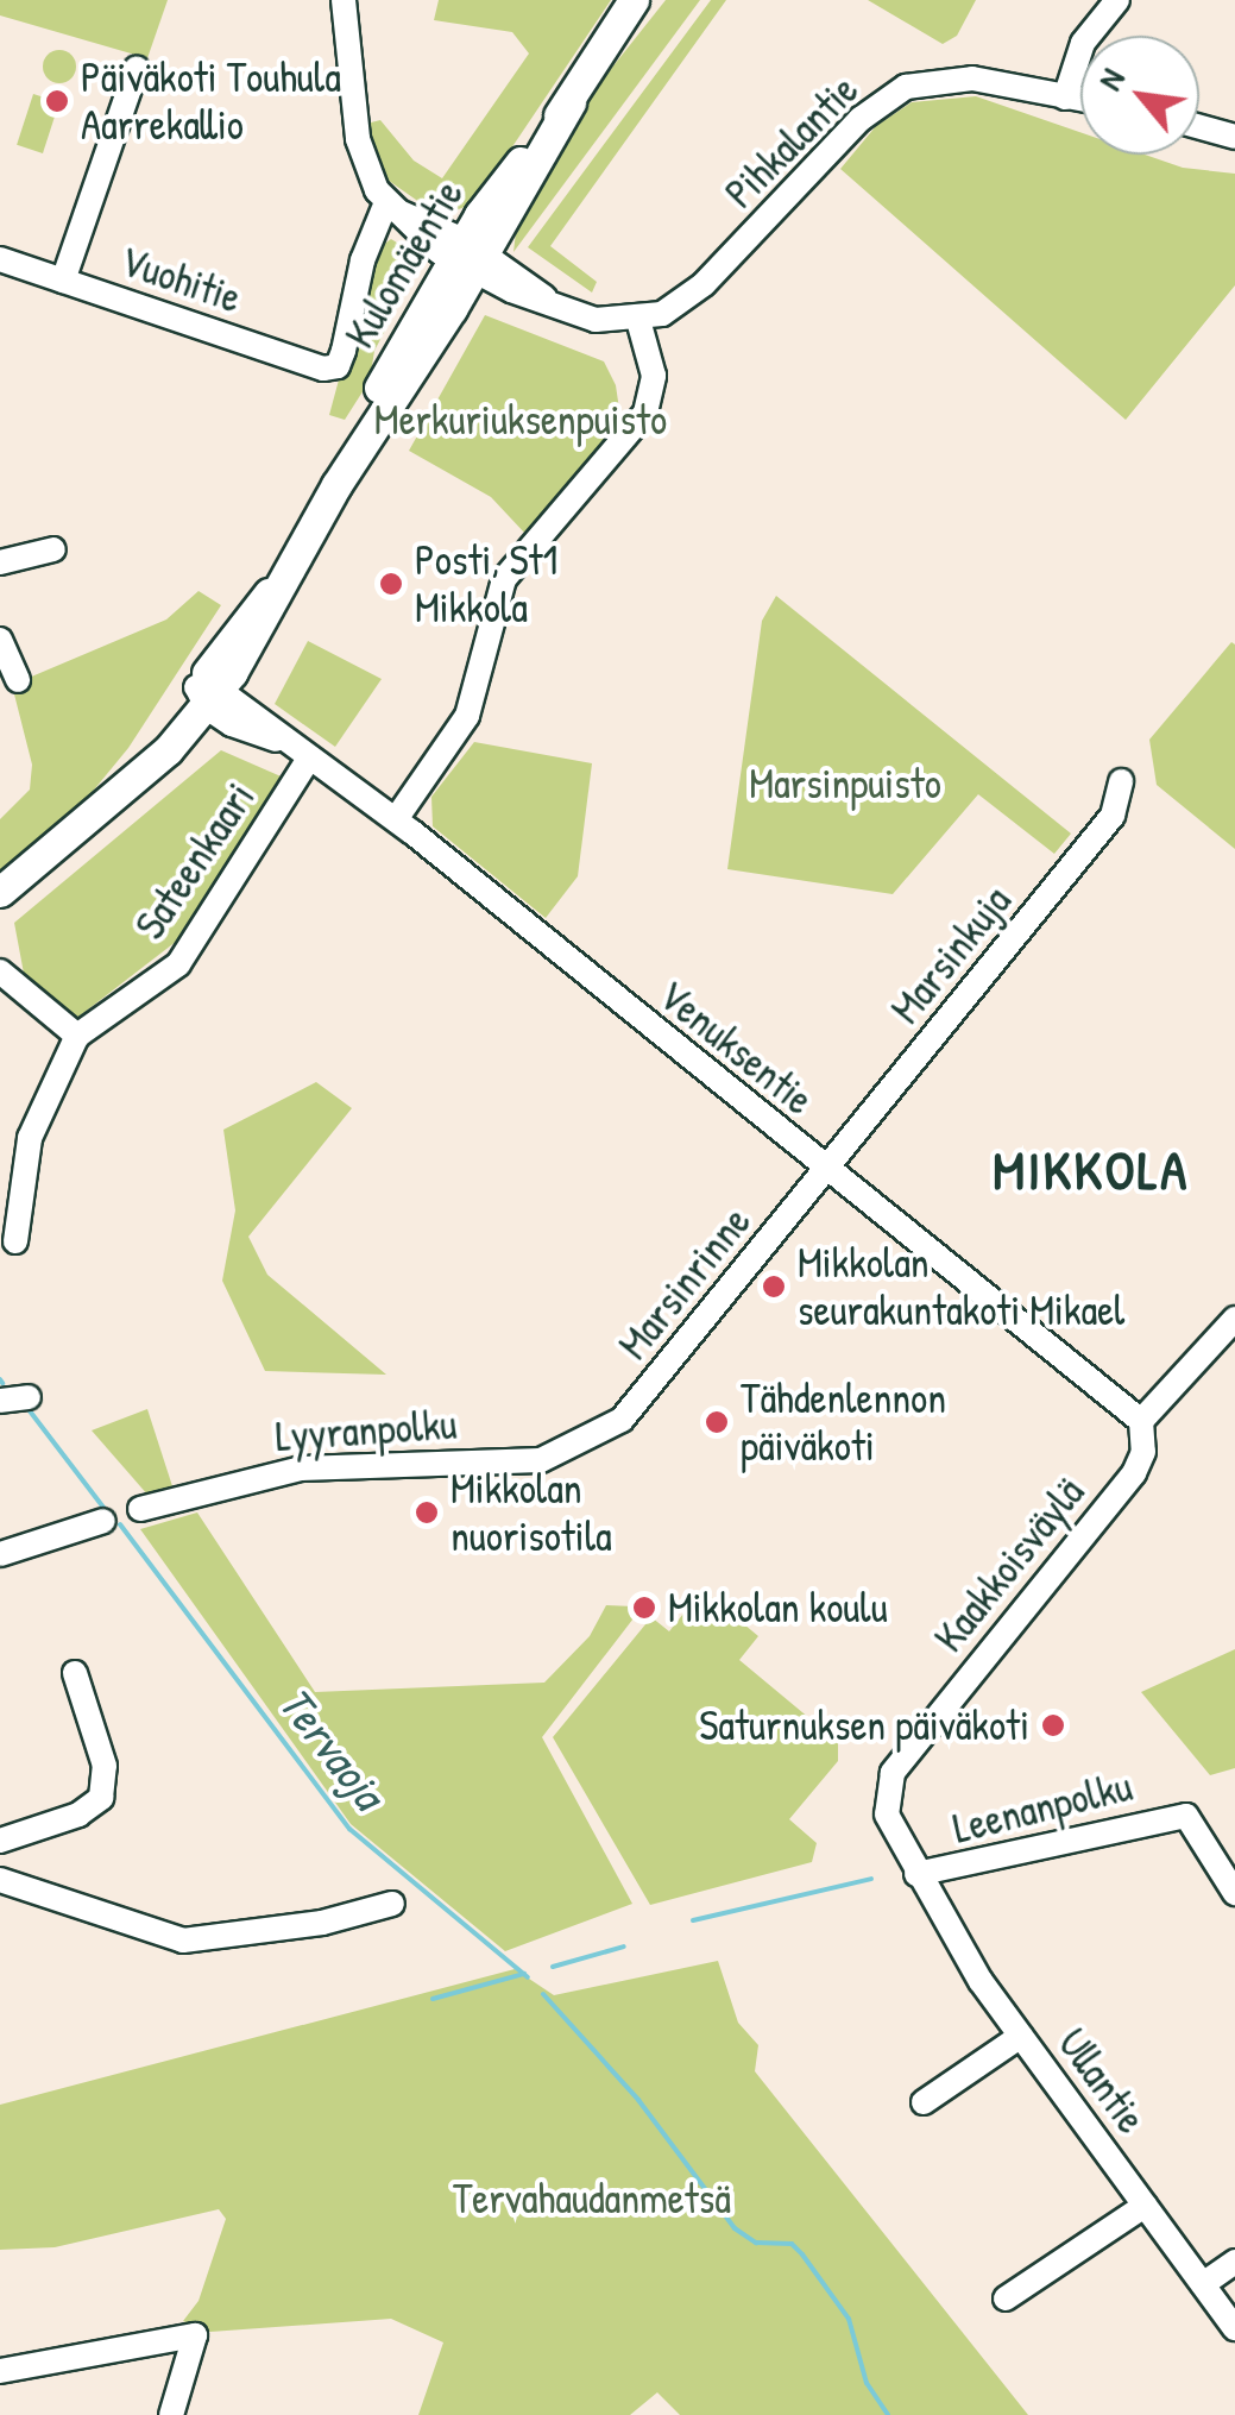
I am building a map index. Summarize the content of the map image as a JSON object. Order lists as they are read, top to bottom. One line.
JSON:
{"streets":{"main road":["Kulomäentie"],"street":["Pihkalantie","Vuohitie","Sateenkaari","Marsinkuja","Venuksentie","Marsinrinne","Lyyranpolku","Kaakkoisväylä","Leenanpolku","Ullantie"]},"crossings":[["Kulomäentie","Venuksentie"],["Sateenkaari","Venuksentie"],["Marsinkuja","Venuksentie"],["Marsinkuja","Marsinrinne"],["Venuksentie","Marsinrinne"],["Venuksentie","Kaakkoisväylä"],["Marsinrinne","Lyyranpolku"],["Kaakkoisväylä","Leenanpolku"],["Kaakkoisväylä","Ullantie"],["Leenanpolku","Ullantie"]],"districts":["MIKKOLA"],"water":["Tervaoja"],"parks":["Merkuriuksenpuisto","Marsinpuisto","Tervahaudanmetsä"],"places":["Päiväkoti Touhula Aarrekallio","Posti, St1 Mikkola","Mikkolan seurakuntakoti Mikael","Tähdenlennon päiväkoti","Mikkolan nuorisotila","Mikkolan koulu","Saturnuksen päiväkoti"],"north":"top left"}
